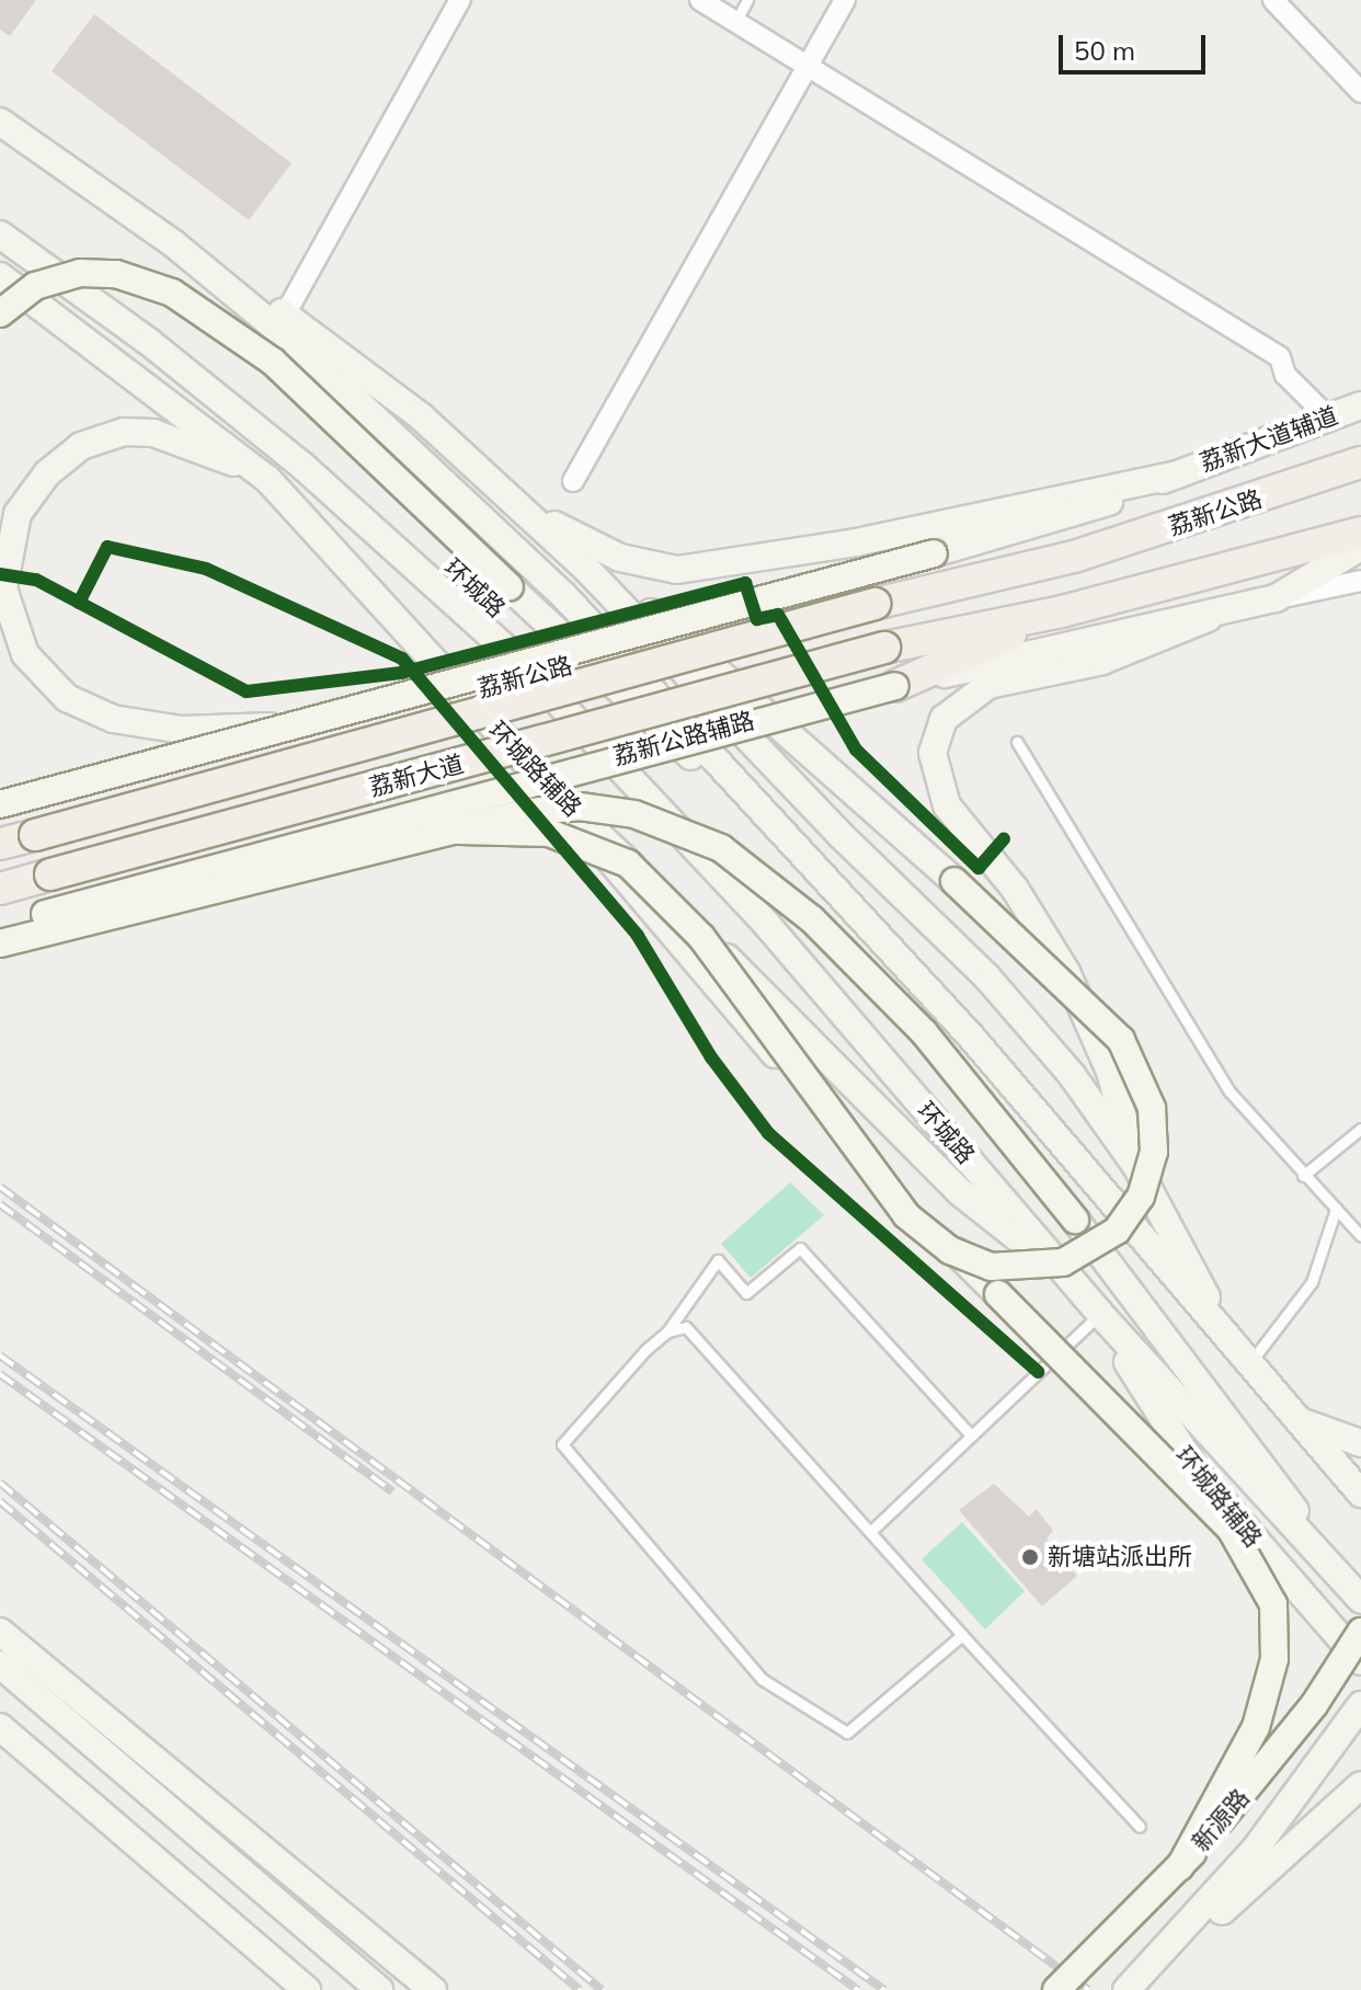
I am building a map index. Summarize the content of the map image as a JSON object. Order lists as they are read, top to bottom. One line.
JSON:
{"streets":{"main road":["荔新大道辅道","荔新公路","环城路","荔新公路辅路","环城路辅路","荔新大道","新源路"]},"crossings":[["环城路","环城路辅路"]],"places":["新塘站派出所"],"scale_bar":"50 m"}
